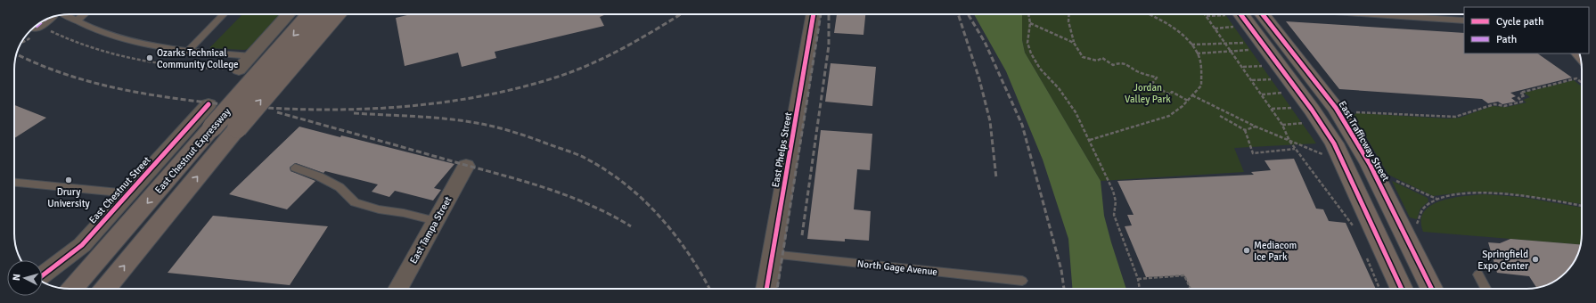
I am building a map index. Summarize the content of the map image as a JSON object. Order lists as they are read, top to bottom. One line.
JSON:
{"streets":{"main road":["East Trafficway Street","East Chestnut Expressway"],"street":["East Phelps Street","East Chestnut Street","East Tampa Street"],"lane":["North Gage Avenue"]},"crossings":[["East Phelps Street","North Gage Avenue"]],"parks":["Jordan Valley Park"],"places":["Ozarks Technical Community College","Drury University","Mediacom Ice Park","Springfield Expo Center"],"legend":["Cycle path","Path"],"north":"left"}
